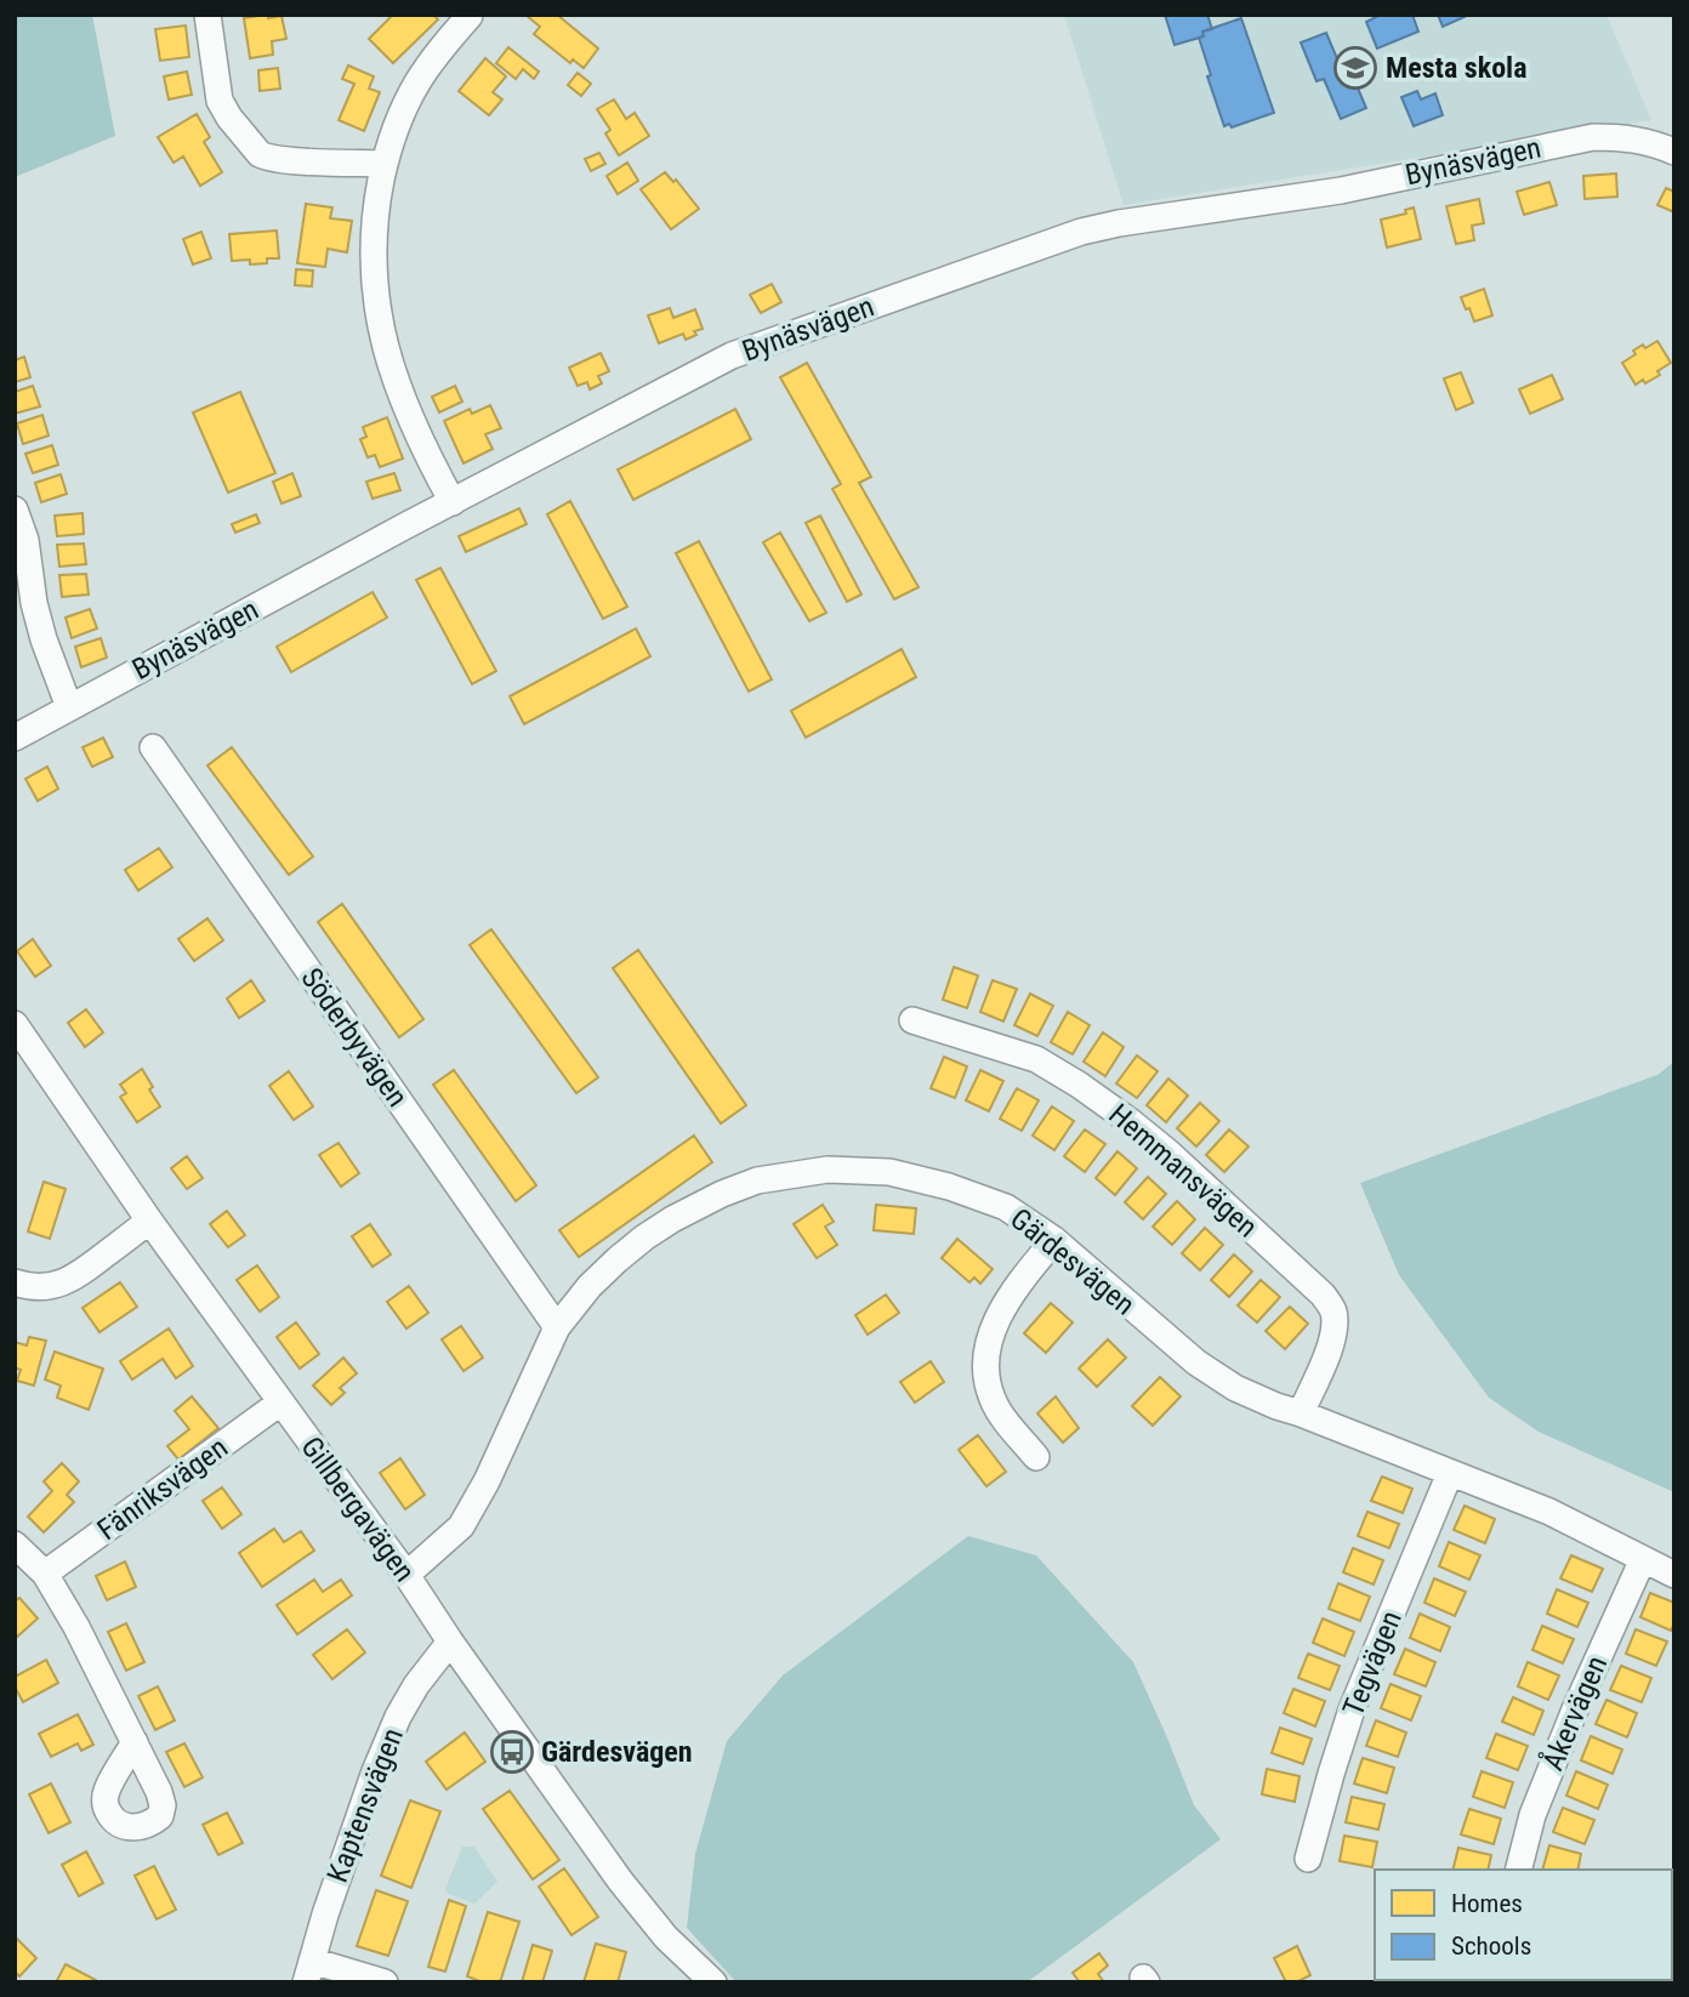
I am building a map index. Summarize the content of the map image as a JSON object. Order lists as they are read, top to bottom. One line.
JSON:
{"streets":{"street":["Bynäsvägen","Söderbyvägen","Hemmansvägen","Gärdesvägen","Fänriksvägen","Gillbergavägen","Tegvägen","Åkervägen","Kaptensvägen"]},"crossings":[["Söderbyvägen","Gärdesvägen"],["Hemmansvägen","Gärdesvägen"],["Gärdesvägen","Gillbergavägen"],["Gärdesvägen","Tegvägen"],["Gärdesvägen","Åkervägen"],["Fänriksvägen","Gillbergavägen"],["Gillbergavägen","Kaptensvägen"]],"places":{"school or university":["Mesta skola"],"bus stop":["Gärdesvägen"]},"legend":["Homes","Schools"]}
